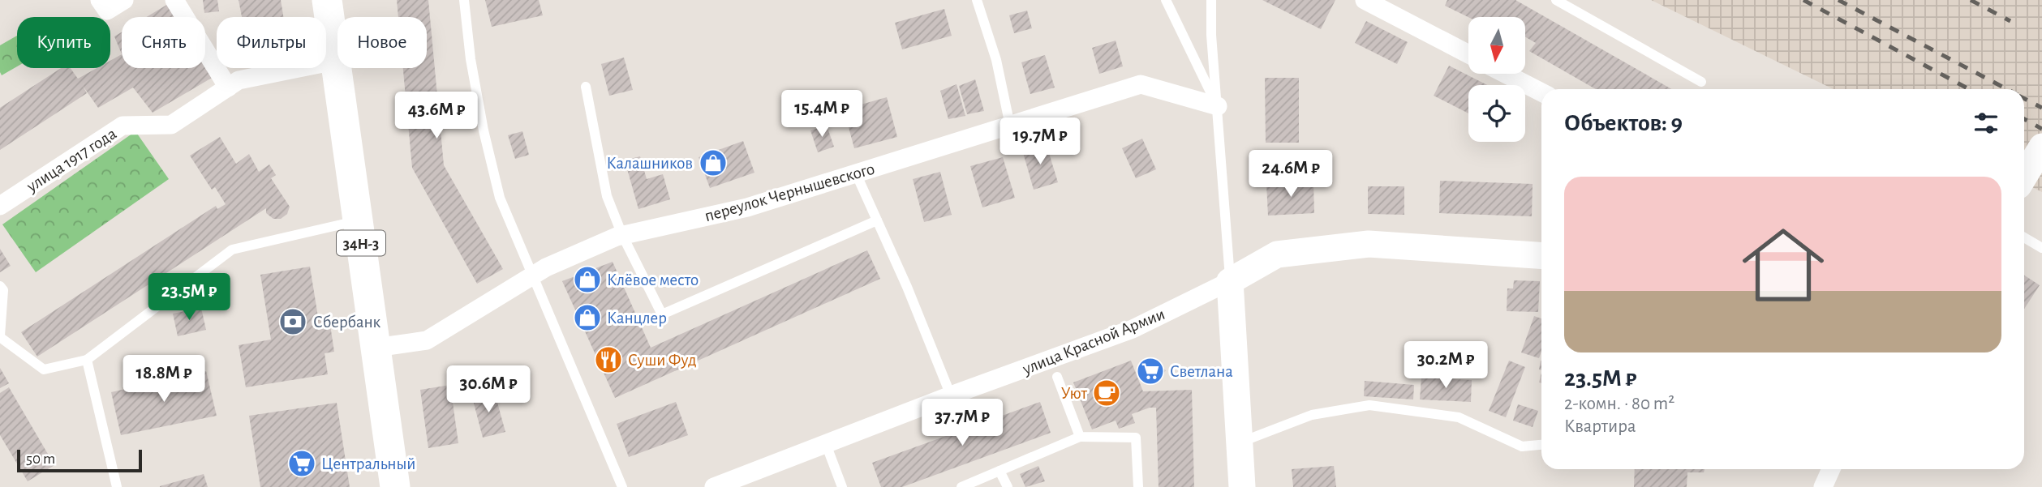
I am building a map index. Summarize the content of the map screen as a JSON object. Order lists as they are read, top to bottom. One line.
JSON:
{"streets":{"main road":["34Н-3","улица Красной Армии"],"street":["улица 1917 года","переулок Чернышевского"]},"crossings":[["улица 1917 года","34Н-3"],["переулок Чернышевского","34Н-3"]],"places":{"shop":["Калашников","Клёвое место","Канцлер"],"bank":["Сбербанк"],"restaurant":["Суши Фуд"],"supermarket":["Светлана","Центральный"],"cafe":["Уют"]},"scale_bar":"50 m","north":"bottom","page":{"chip":["Купить","Снять","Фильтры","Новое"],"heading":"Объектов: 9","price":["15.4M ₽","43.6M ₽","19.7M ₽","24.6M ₽","23.5M ₽","30.2M ₽","18.8M ₽","30.6M ₽","37.7M ₽"],"list":[{"name":"23.5M ₽","note":"2-комн. · 80 m² · Квартира"}],"scale":"50 m"}}
